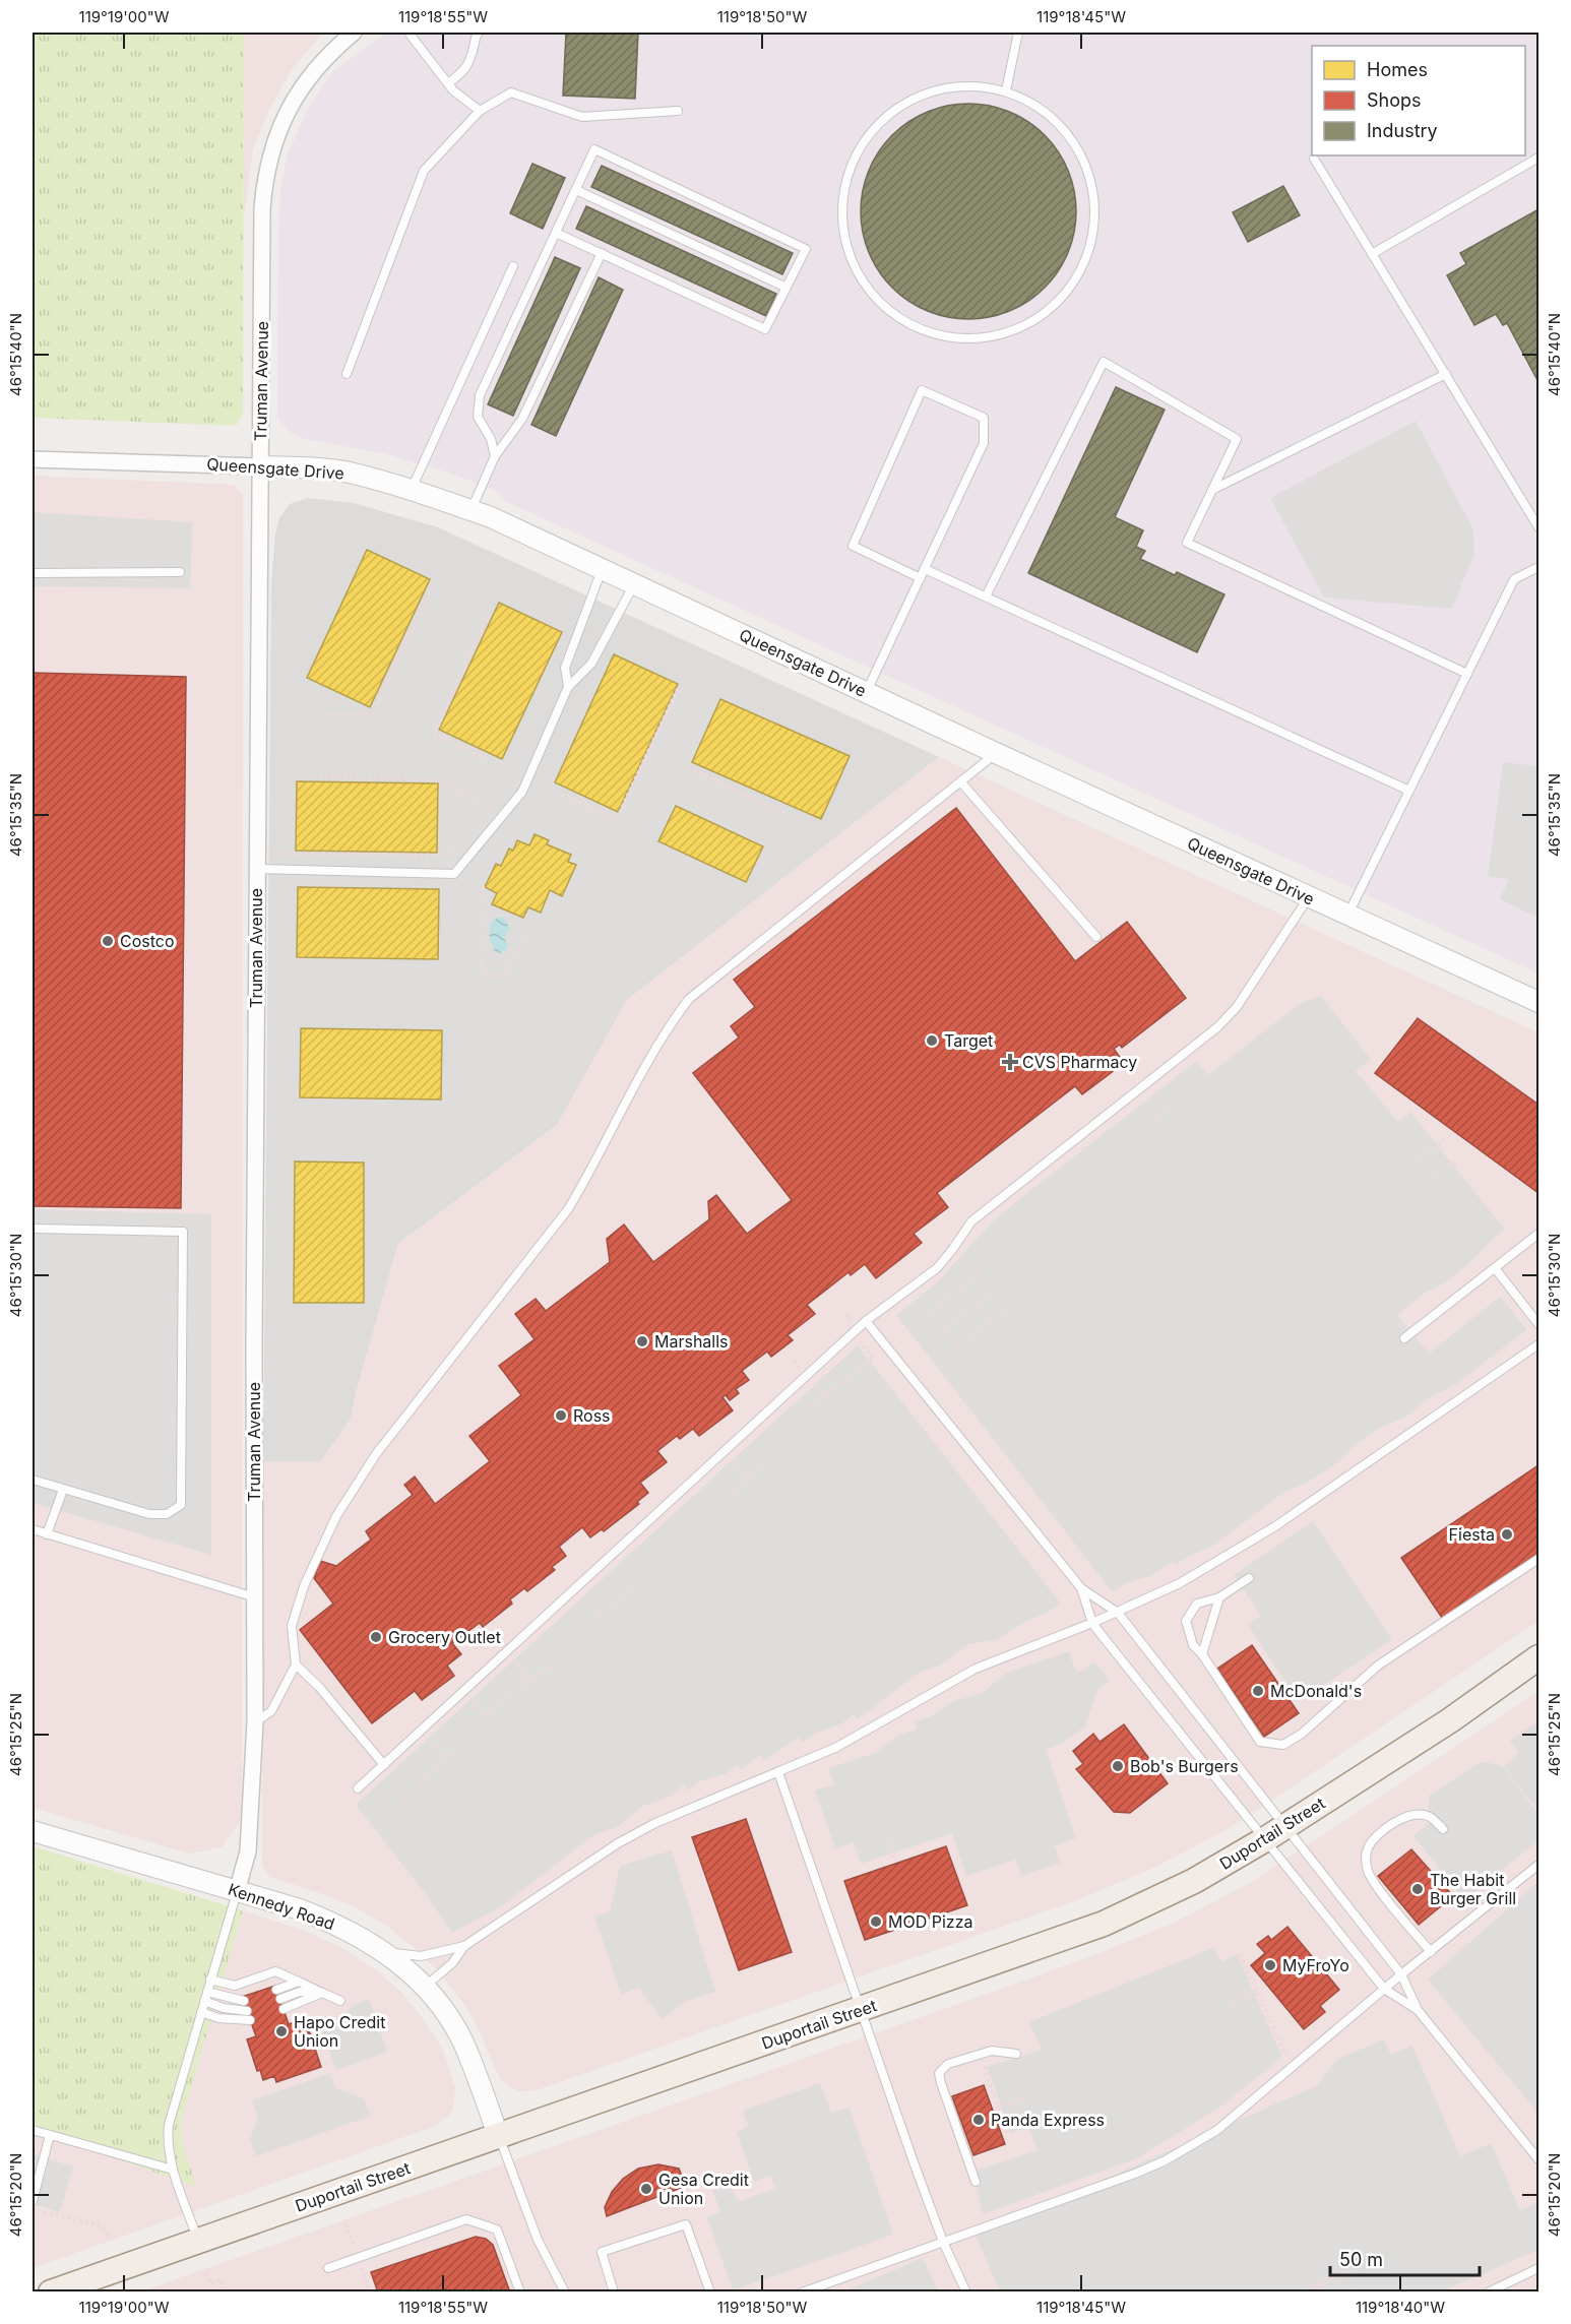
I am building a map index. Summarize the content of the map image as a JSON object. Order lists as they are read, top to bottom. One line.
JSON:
{"streets":{"main road":["Duportail Street"],"street":["Truman Avenue","Queensgate Drive","Kennedy Road"]},"crossings":[["Truman Avenue","Queensgate Drive"],["Truman Avenue","Kennedy Road"],["Duportail Street","Kennedy Road"]],"places":{"other":["Costco","Target","Marshalls","Ross","Fiesta","Grocery Outlet","McDonald's","Bob's Burgers","The Habit Burger Grill","MOD Pizza","MyFroYo","Hapo Credit Union","Panda Express","Gesa Credit Union"],"health":["CVS Pharmacy"]},"legend":["Homes","Shops","Industry"],"scale_bar":"50 m","coordinates":["119°19'00\"W","119°18'55\"W","119°18'50\"W","119°18'45\"W","46°15'40\"N","46°15'35\"N","46°15'30\"N","46°15'25\"N","46°15'20\"N","119°18'40\"W"]}
